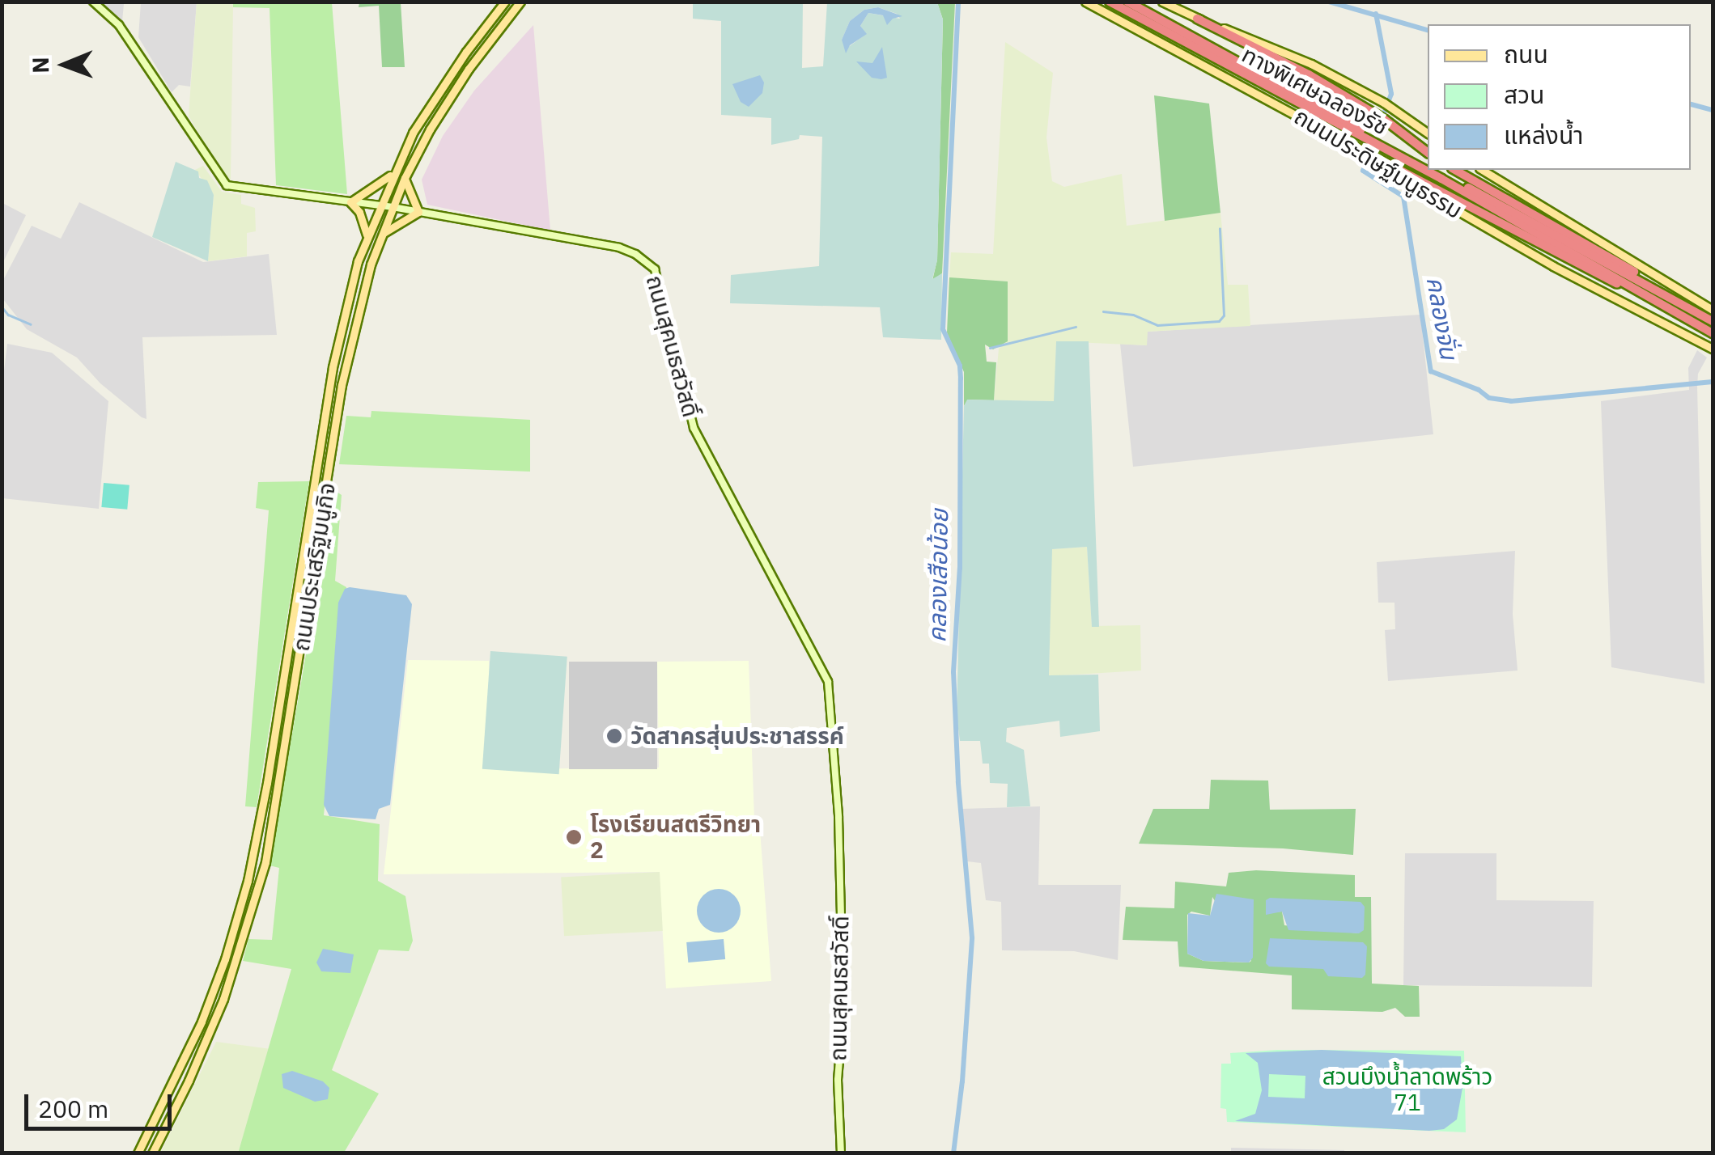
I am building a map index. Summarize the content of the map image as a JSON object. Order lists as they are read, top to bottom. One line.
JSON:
{"streets":{"highway":["ทางพิเศษฉลองรัช"],"main road":["ถนนประดิษฐ์มนูธรรม","ถนนสุคนธสวัสดิ์","ถนนประเสริฐมนูกิจ"]},"crossings":[["ถนนสุคนธสวัสดิ์","ถนนประเสริฐมนูกิจ"]],"water":["คลองจั่น","คลองเสือน้อย"],"parks":["สวนบึงน้ำลาดพร้าว 71"],"places":["วัดสาครสุ่นประชาสรรค์","โรงเรียนสตรีวิทยา 2"],"legend":["ถนน","สวน","แหล่งน้ำ"],"scale_bar":"200 m","north":"left"}
